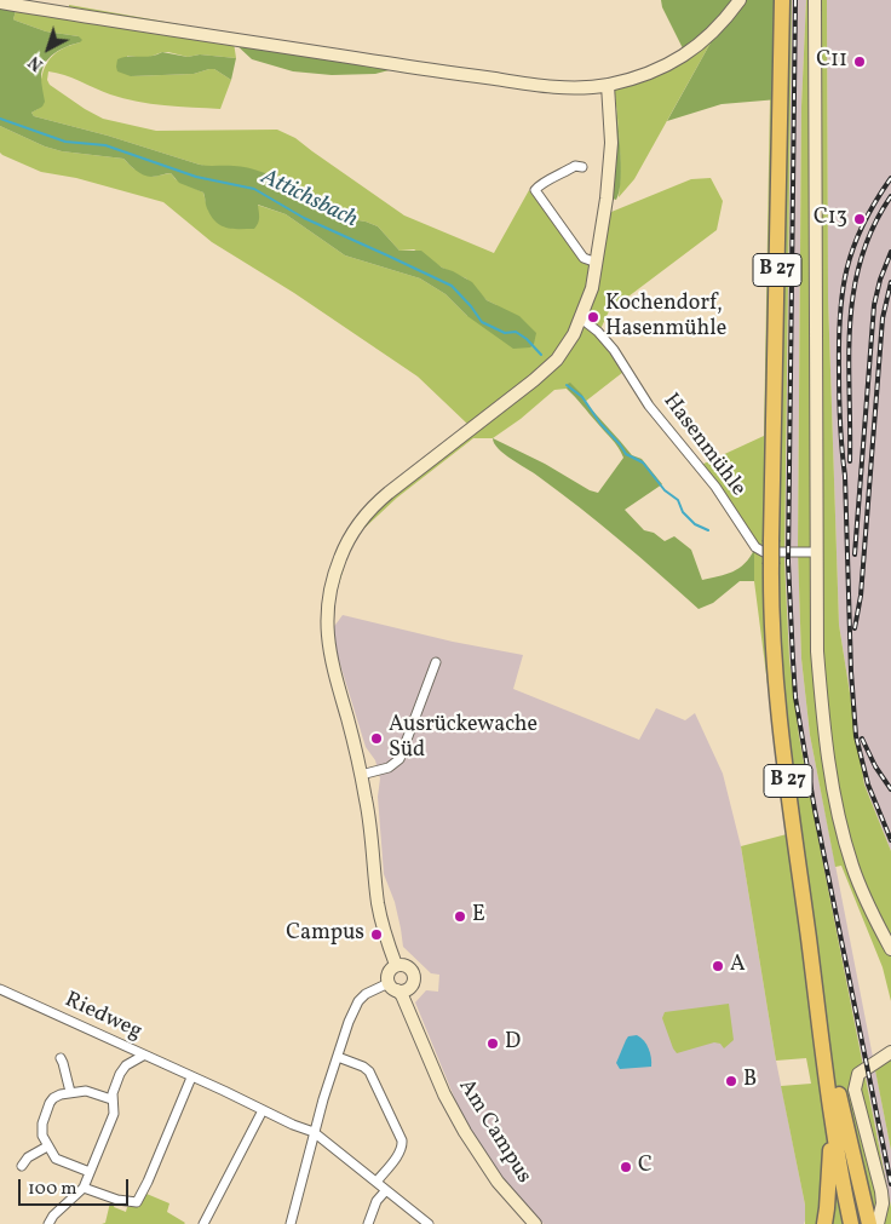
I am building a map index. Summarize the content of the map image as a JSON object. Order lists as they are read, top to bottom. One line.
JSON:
{"streets":{"highway":["B 27"],"street":["Hasenmühle","Riedweg","Am Campus"]},"water":["Attichsbach"],"places":["C11","C13","Kochendorf, Hasenmühle","Ausrückewache Süd","E","Campus","A","D","B","C"],"scale_bar":"100 m","north":"bottom left"}
